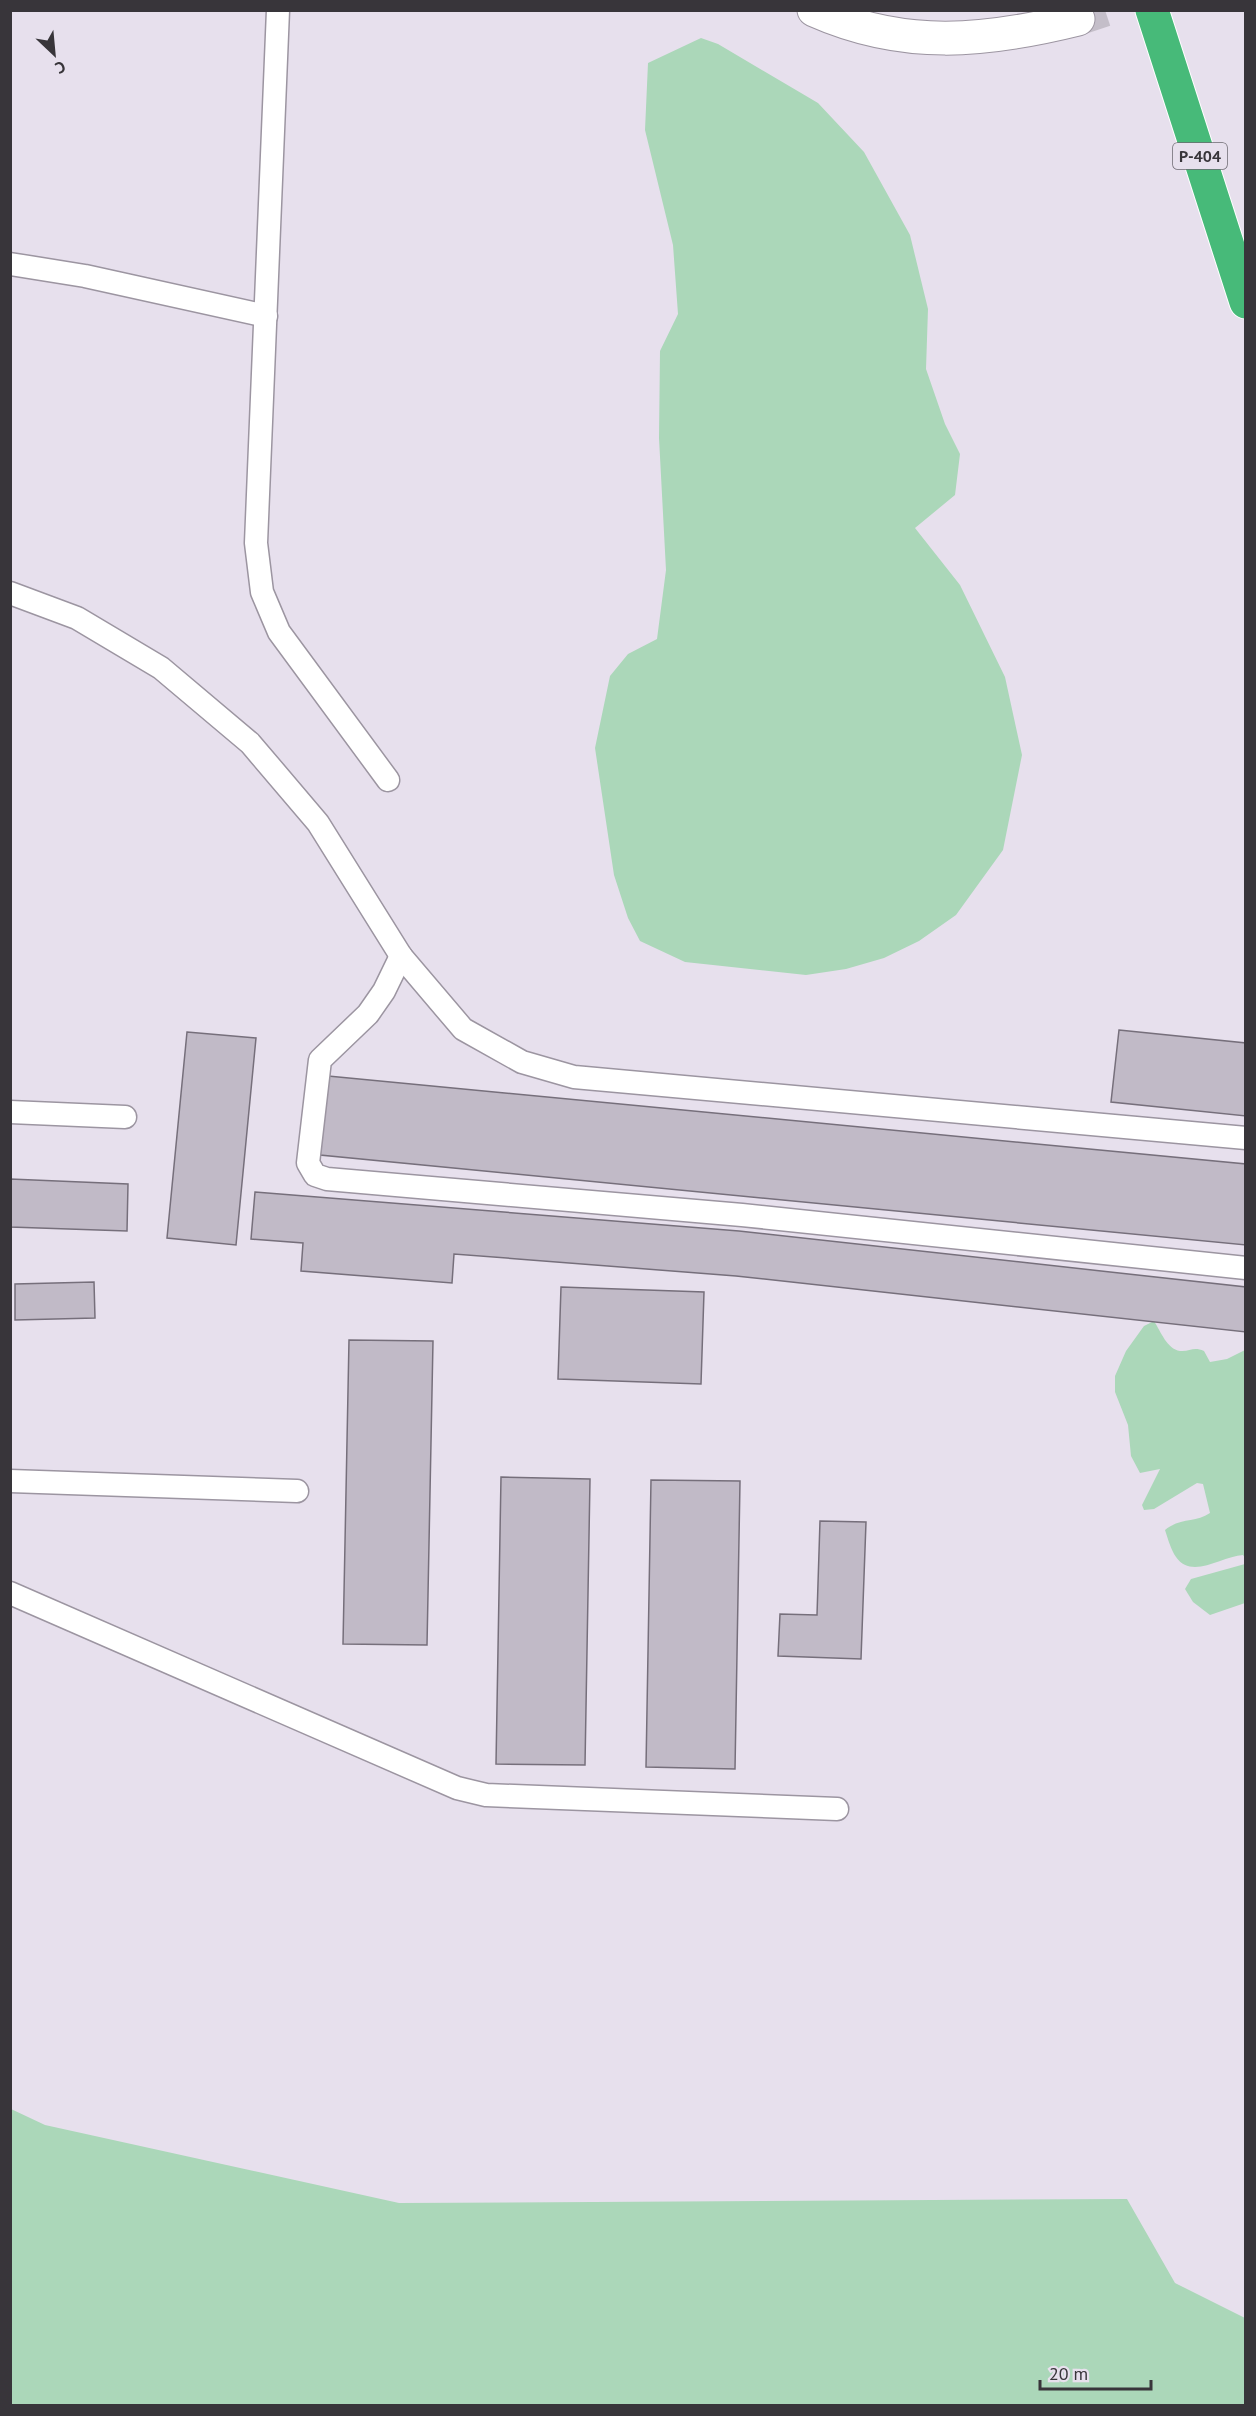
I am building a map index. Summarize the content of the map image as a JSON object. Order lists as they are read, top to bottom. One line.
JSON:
{"streets":{"highway":["Р-404"]},"scale_bar":"20 m","north":"bottom right"}
